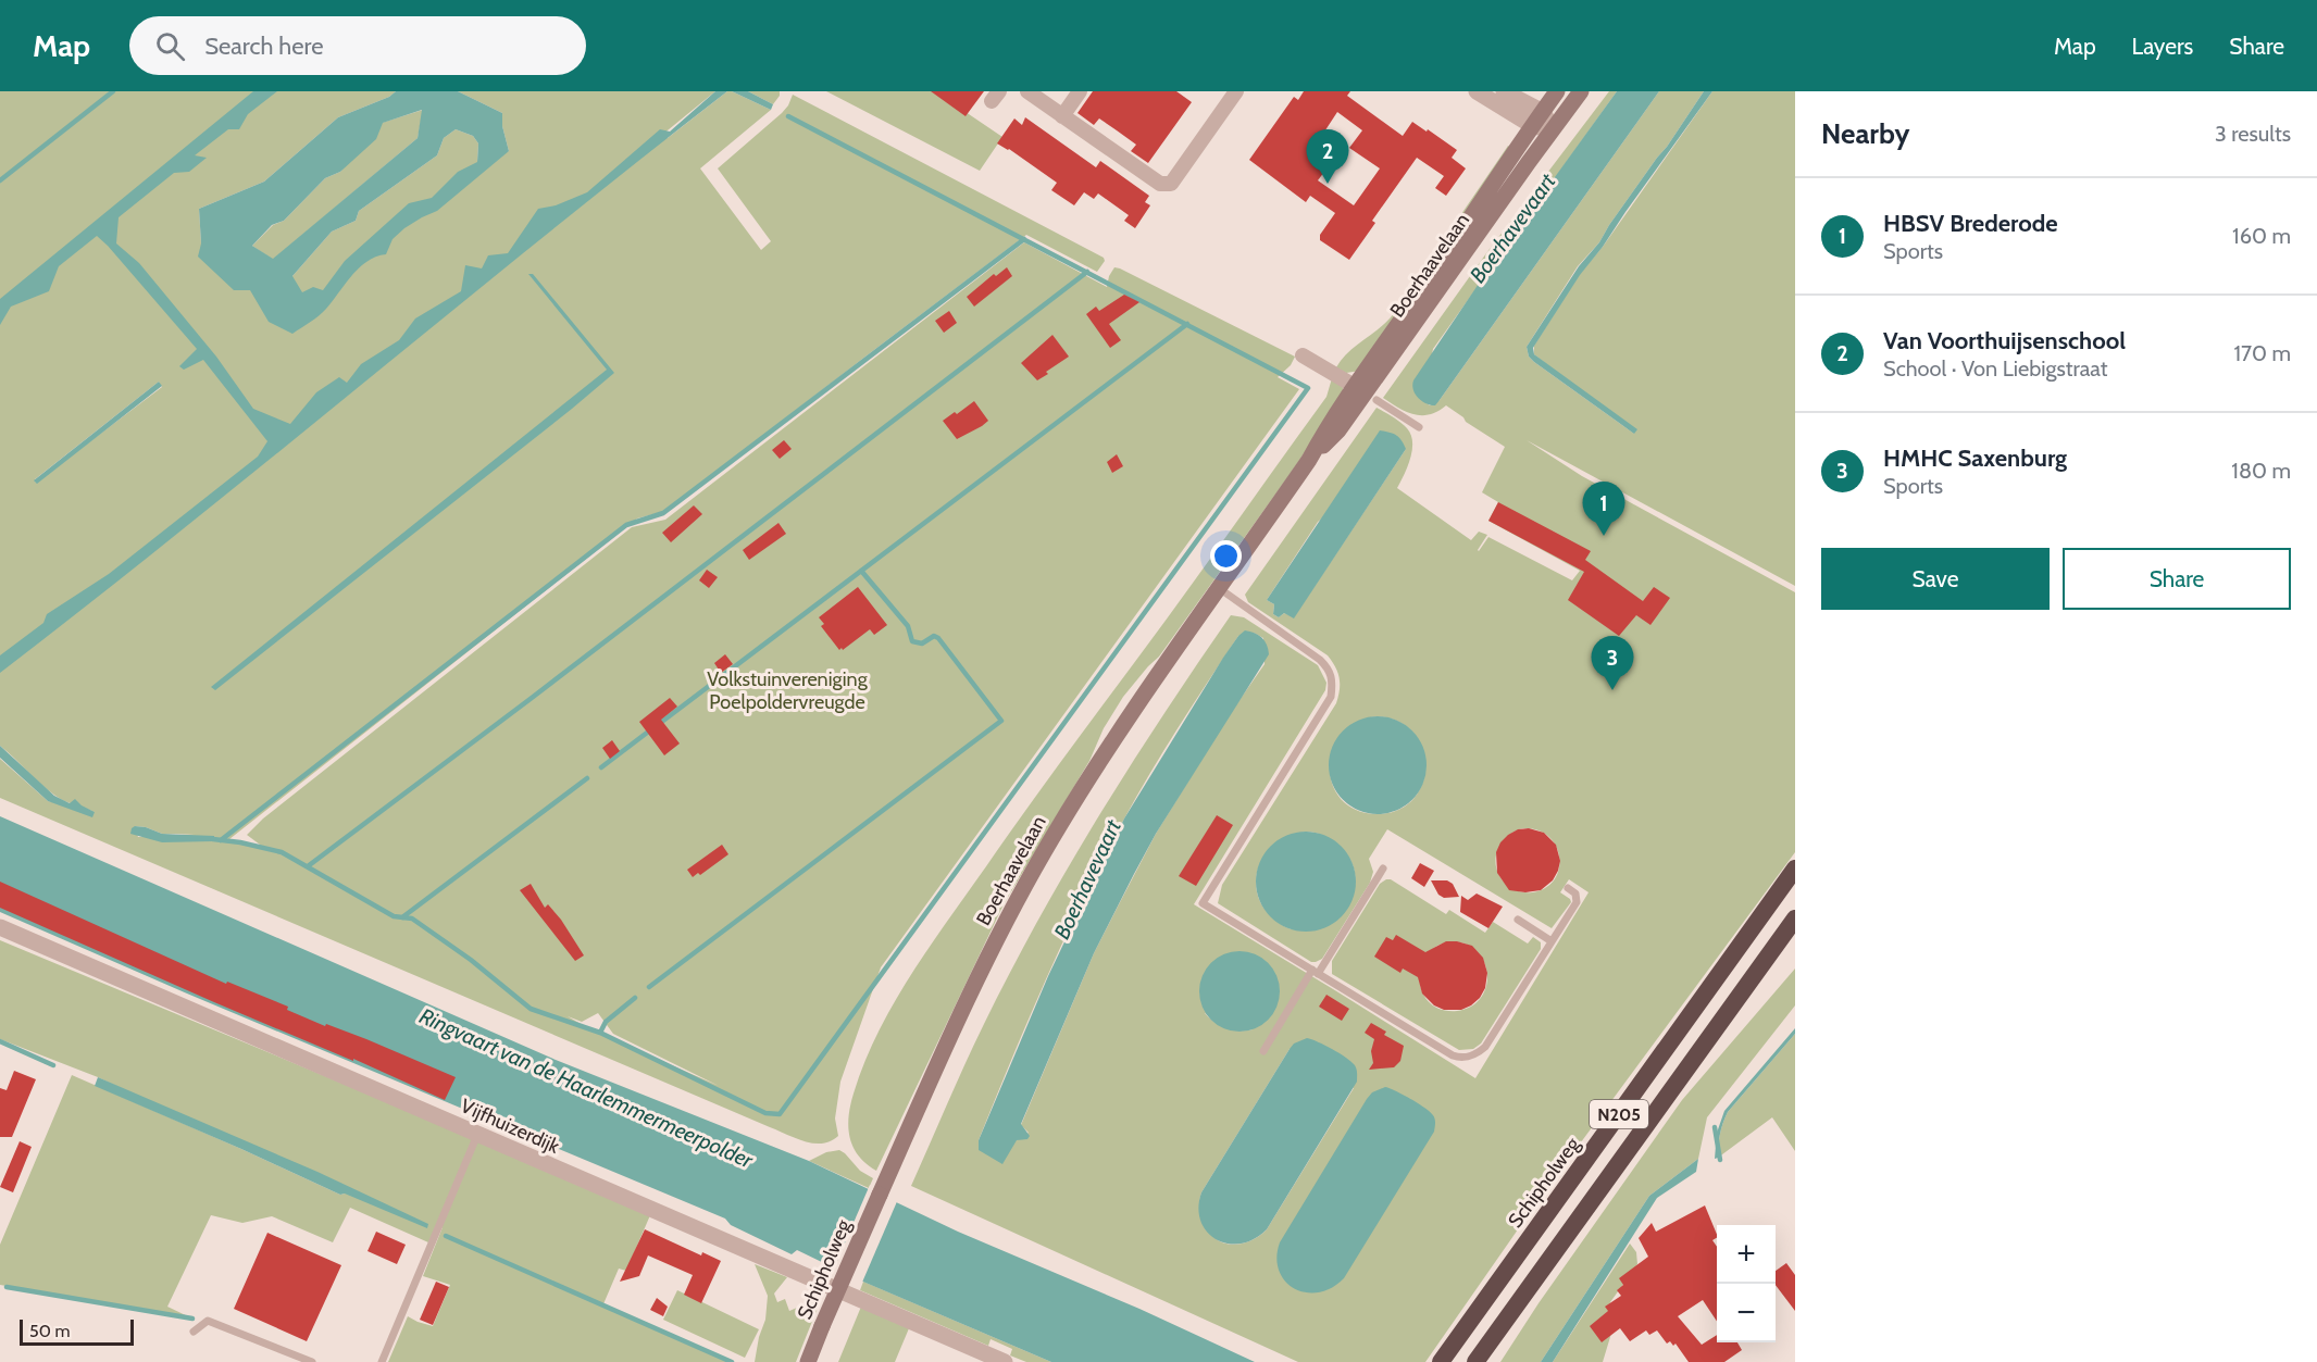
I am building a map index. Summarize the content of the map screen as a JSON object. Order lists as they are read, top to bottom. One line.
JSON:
{"streets":{"highway":["N205","Schipholweg"],"main road":["Boerhaavelaan"],"street":["Vijfhuizerdijk"]},"crossings":[["Boerhaavelaan","Schipholweg"]],"water":["Boerhavevaart","Ringvaart van de Haarlemmermeerpolder"],"parks":["Volkstuinvereniging Poelpoldervreugde"],"scale_bar":"50 m","page":{"header":"Map","search":"Search here","nav":["Map","Layers","Share"],"heading":["Nearby","3 results"],"pins":["2","1","3"],"list":[{"mark":"1","name":"HBSV Brederode","note":"Sports","value":"160 m"},{"mark":"2","name":"Van Voorthuijsenschool","note":"School · Von Liebigstraat","value":"170 m"},{"mark":"3","name":"HMHC Saxenburg","note":"Sports","value":"180 m"}],"buttons":["Save","Share"],"map_buttons":["+","−"],"scale":"50 m"}}
